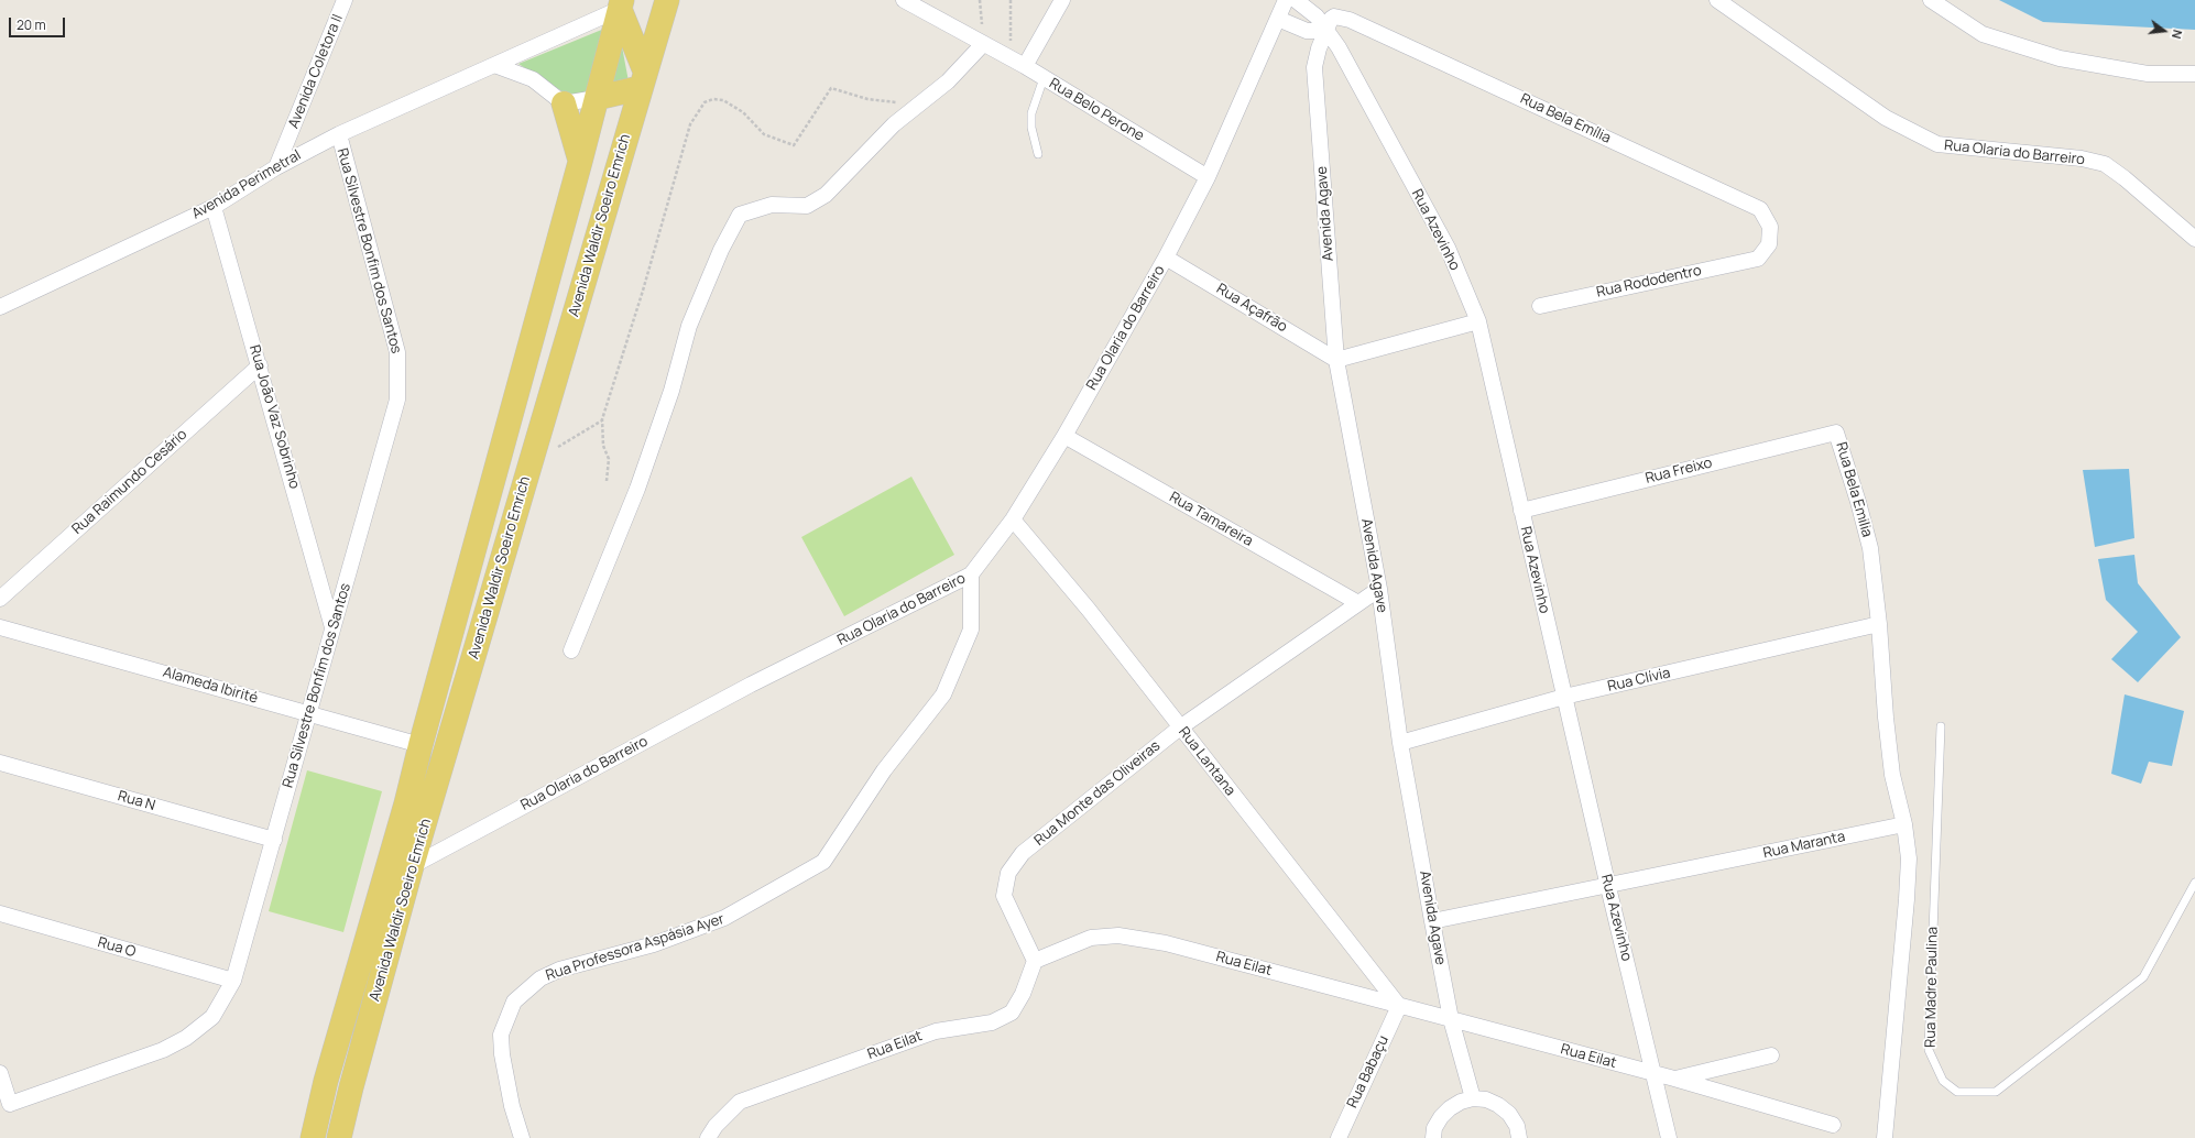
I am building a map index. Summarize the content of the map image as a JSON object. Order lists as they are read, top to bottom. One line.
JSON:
{"streets":{"main road":["Avenida Waldir Soeiro Emrich"],"street":["Avenida Coletora II","Rua Belo Perone","Rua Bela Emília","Rua Olaria do Barreiro","Avenida Perimetral","Avenida Agave","Rua Azevinho","Rua Silvestre Bonfim dos Santos","Rua Rododentro","Rua Açafrão","Rua João Vaz Sobrinho","Rua Freixo","Rua Raimundo Cesário","Rua Bela Emilia","Rua Tamareira","Rua Clívia","Alameda Ibirité","Rua Lantana","Rua Monte das Oliveiras","Rua N","Rua Maranta","Rua O","Rua Professora Aspásia Ayer","Rua Eilat","Rua Babaçu"],"lane":["Rua Madre Paulina"]},"crossings":[["Avenida Coletora II","Avenida Perimetral"],["Rua Belo Perone","Rua Olaria do Barreiro"],["Rua Bela Emília","Avenida Agave"],["Rua Bela Emília","Rua Azevinho"],["Rua Bela Emília","Rua Rododentro"],["Rua Olaria do Barreiro","Avenida Waldir Soeiro Emrich"],["Rua Olaria do Barreiro","Rua Açafrão"],["Rua Olaria do Barreiro","Rua Tamareira"],["Rua Olaria do Barreiro","Rua Lantana"],["Rua Olaria do Barreiro","Rua Professora Aspásia Ayer"],["Avenida Perimetral","Avenida Waldir Soeiro Emrich"],["Avenida Perimetral","Rua Silvestre Bonfim dos Santos"],["Avenida Perimetral","Rua João Vaz Sobrinho"],["Avenida Agave","Rua Azevinho"],["Avenida Agave","Rua Açafrão"],["Avenida Agave","Rua Clívia"],["Avenida Agave","Rua Monte das Oliveiras"],["Avenida Agave","Rua Maranta"],["Avenida Agave","Rua Eilat"],["Avenida Waldir Soeiro Emrich","Alameda Ibirité"],["Rua Azevinho","Rua Freixo"],["Rua Azevinho","Rua Clívia"],["Rua Azevinho","Rua Maranta"],["Rua Azevinho","Rua Eilat"],["Rua Silvestre Bonfim dos Santos","Rua João Vaz Sobrinho"],["Rua Silvestre Bonfim dos Santos","Alameda Ibirité"],["Rua Silvestre Bonfim dos Santos","Rua N"],["Rua Silvestre Bonfim dos Santos","Rua O"],["Rua João Vaz Sobrinho","Rua Raimundo Cesário"],["Rua Freixo","Rua Bela Emilia"],["Rua Bela Emilia","Rua Clívia"],["Rua Tamareira","Rua Monte das Oliveiras"],["Rua Lantana","Rua Monte das Oliveiras"],["Rua Lantana","Rua Eilat"],["Rua Lantana","Rua Babaçu"],["Rua Monte das Oliveiras","Rua Eilat"],["Rua Eilat","Rua Babaçu"]],"scale_bar":"20 m","north":"right"}
